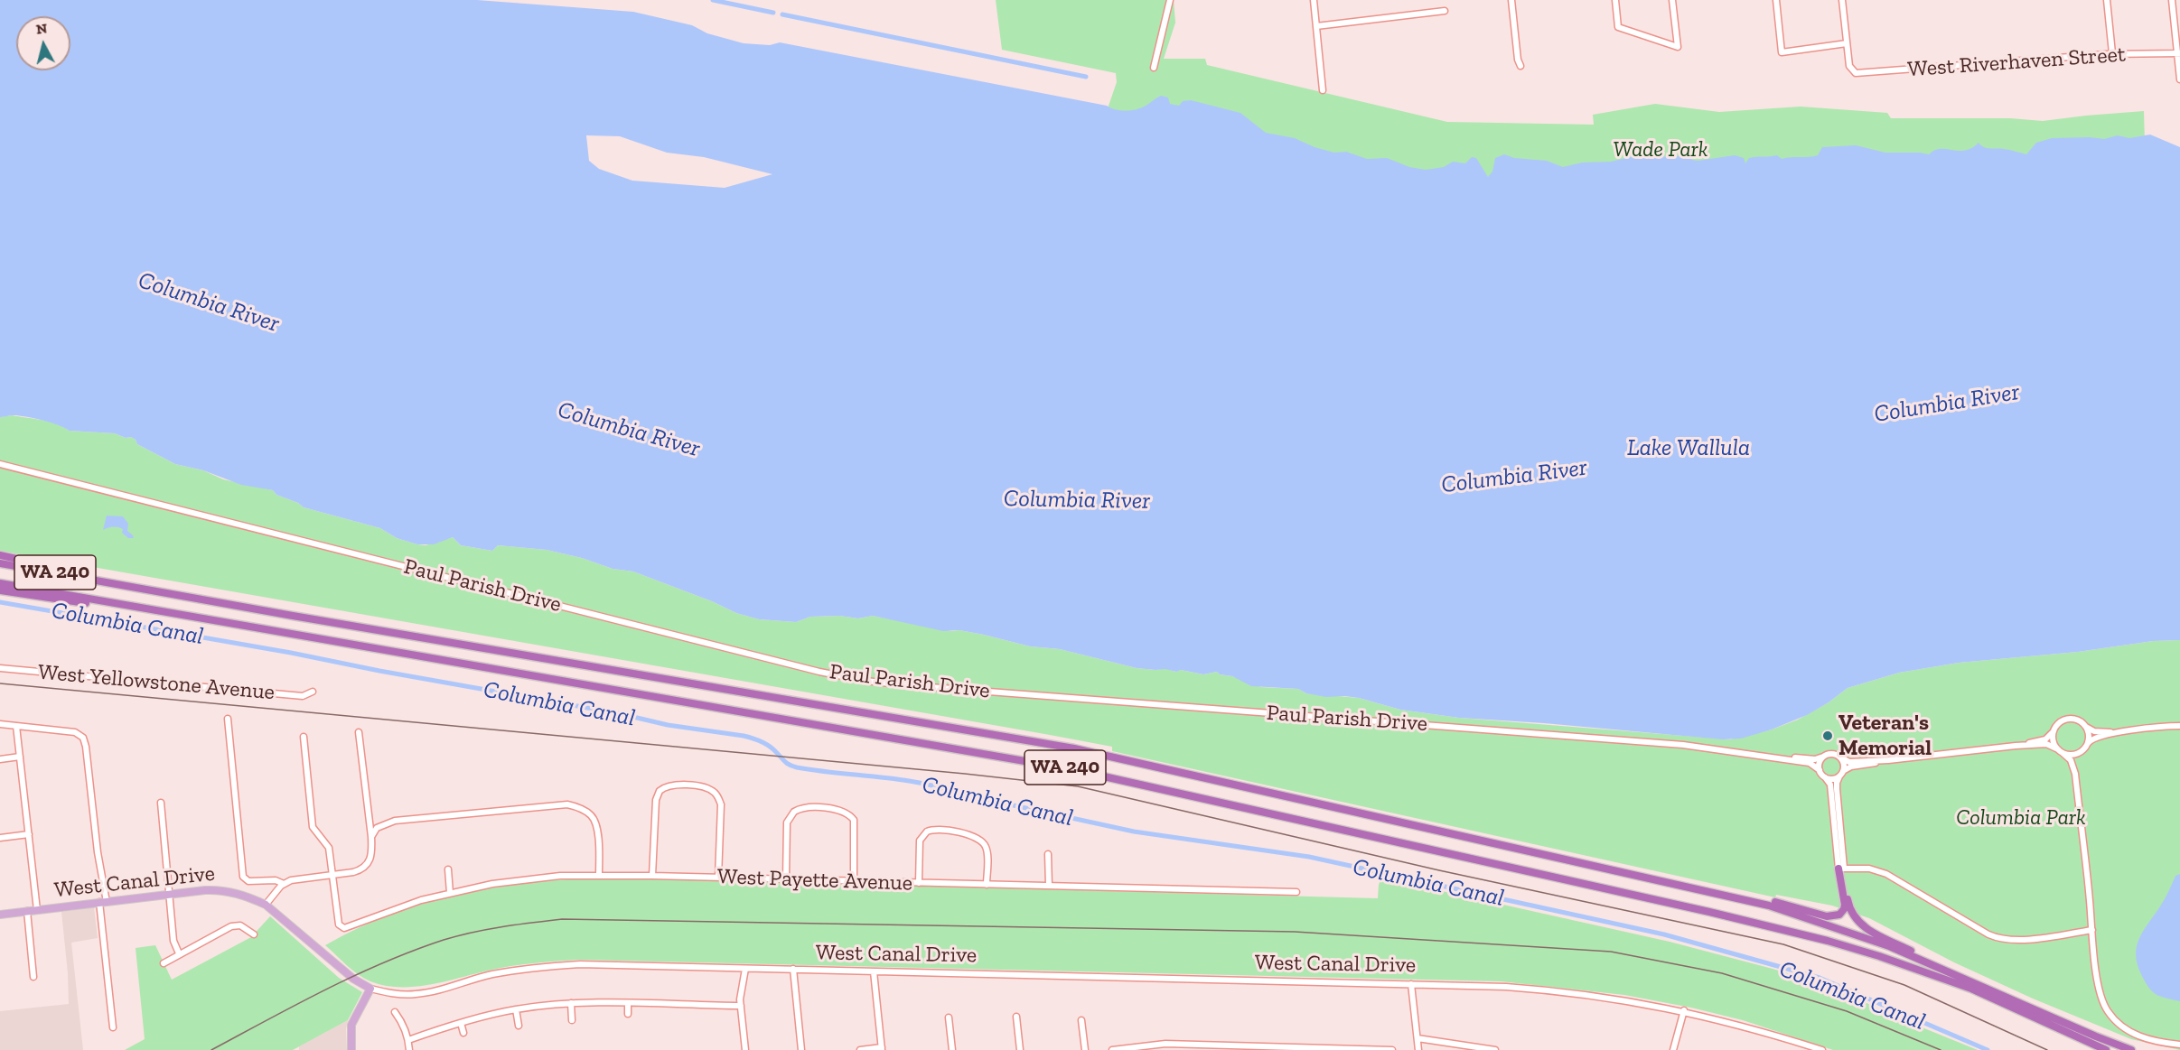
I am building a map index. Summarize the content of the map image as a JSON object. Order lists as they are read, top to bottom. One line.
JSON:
{"streets":{"highway":["WA 240"],"main road":["West Canal Drive"],"street":["West Riverhaven Street","Paul Parish Drive","West Yellowstone Avenue","West Payette Avenue"]},"water":["Columbia River","Lake Wallula","Columbia Canal"],"parks":["Wade Park","Columbia Park"],"places":["Veteran's Memorial"],"north":"top"}
